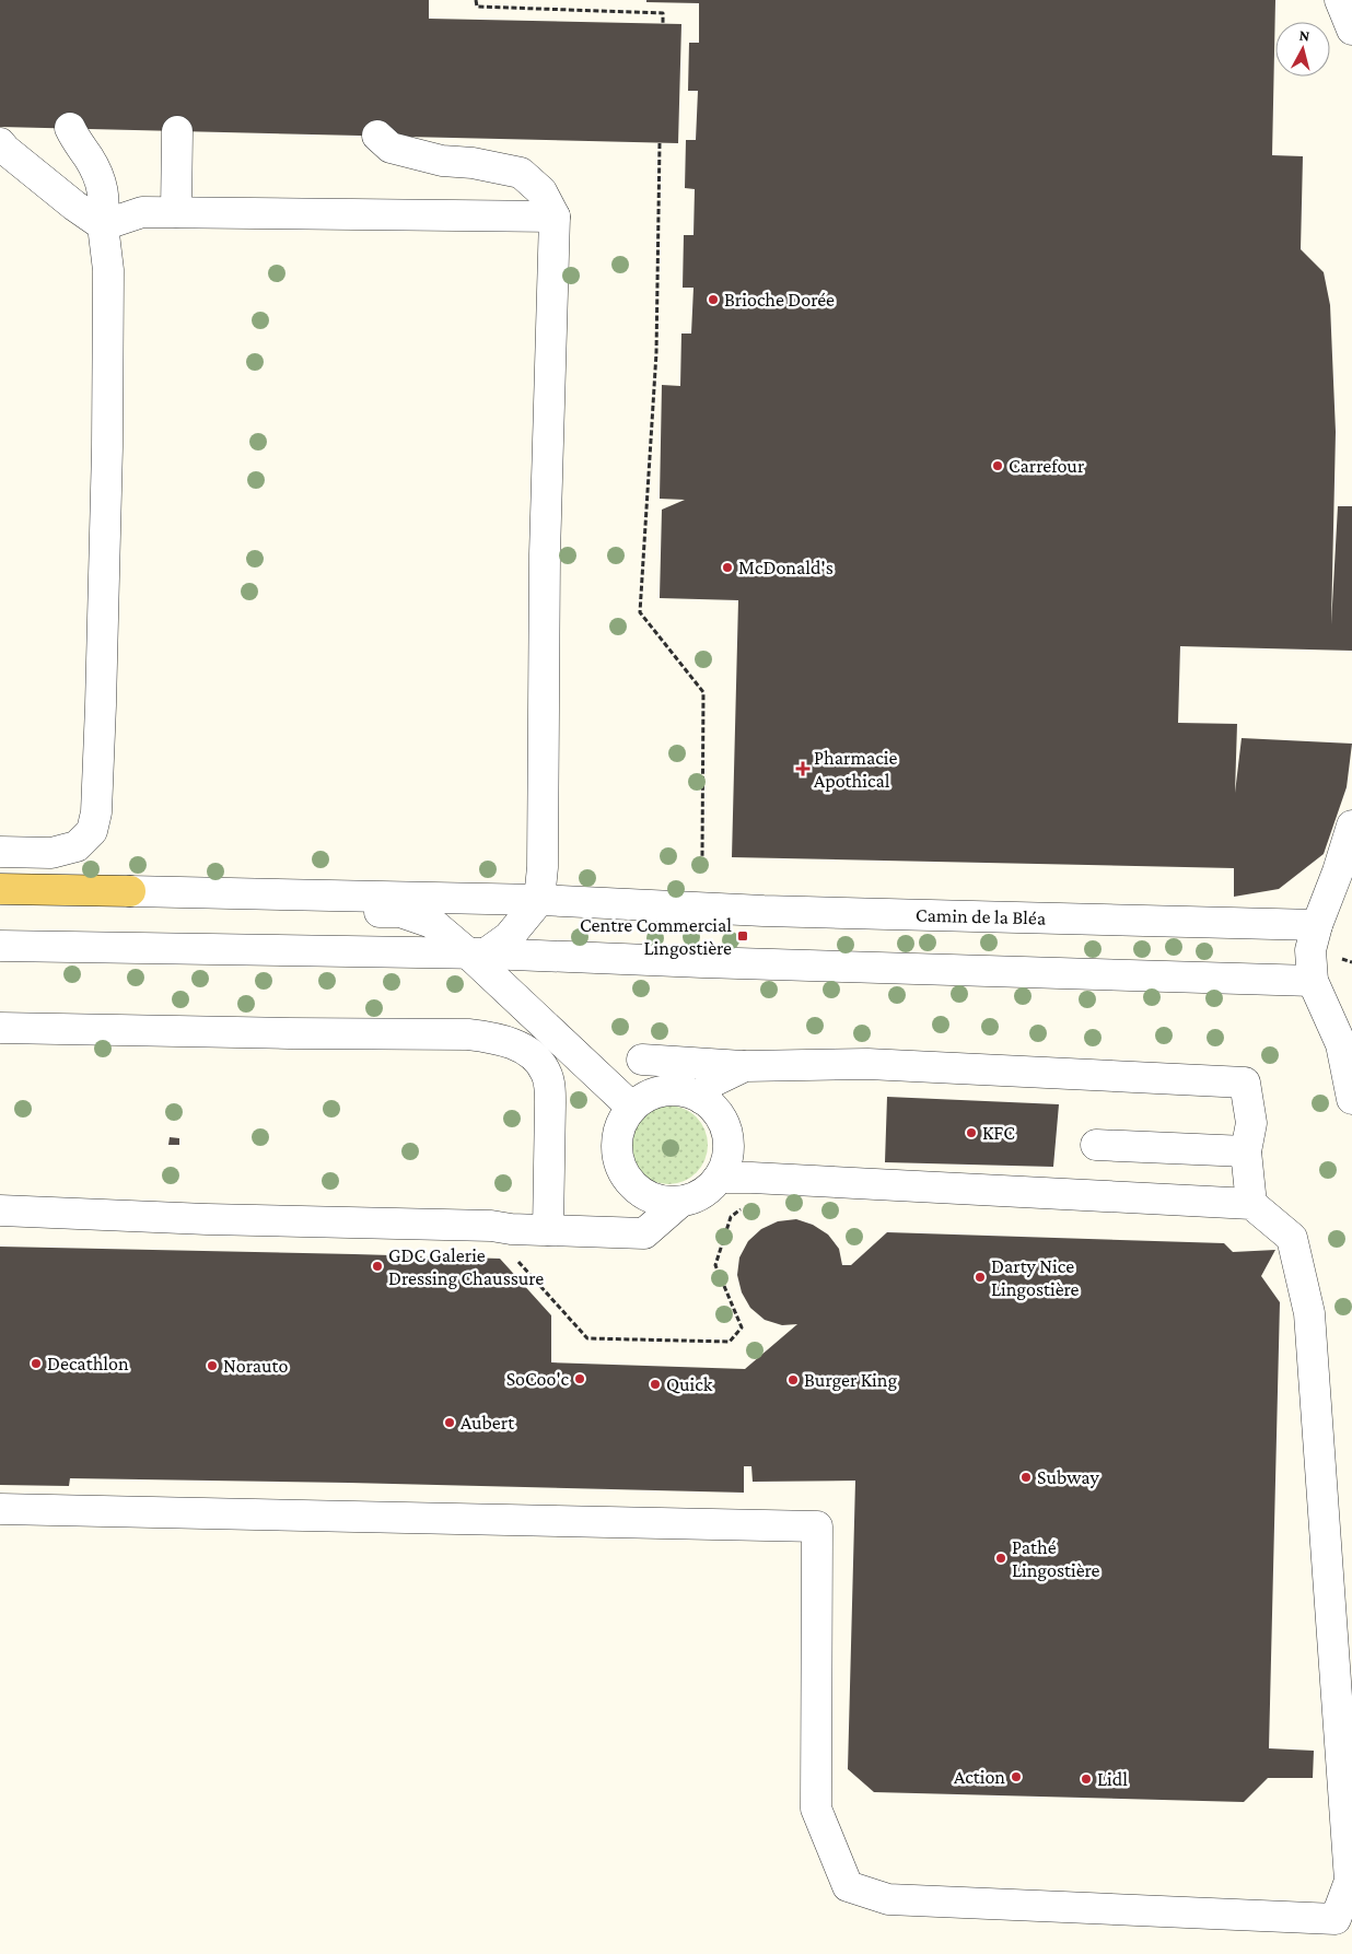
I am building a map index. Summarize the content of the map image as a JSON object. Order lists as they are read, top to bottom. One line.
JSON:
{"streets":{"street":["Camin de la Bléa"]},"places":{"other":["Brioche Dorée","Carrefour","McDonald's","KFC","GDC Galerie Dressing Chaussure","Darty Nice Lingostière","Decathlon","Norauto","SoCoo'c","Burger King","Quick","Aubert","Subway","Pathé Lingostière","Action","Lidl"],"health":["Pharmacie Apothical"],"transit":["Centre Commercial Lingostière"]},"north":"top"}
